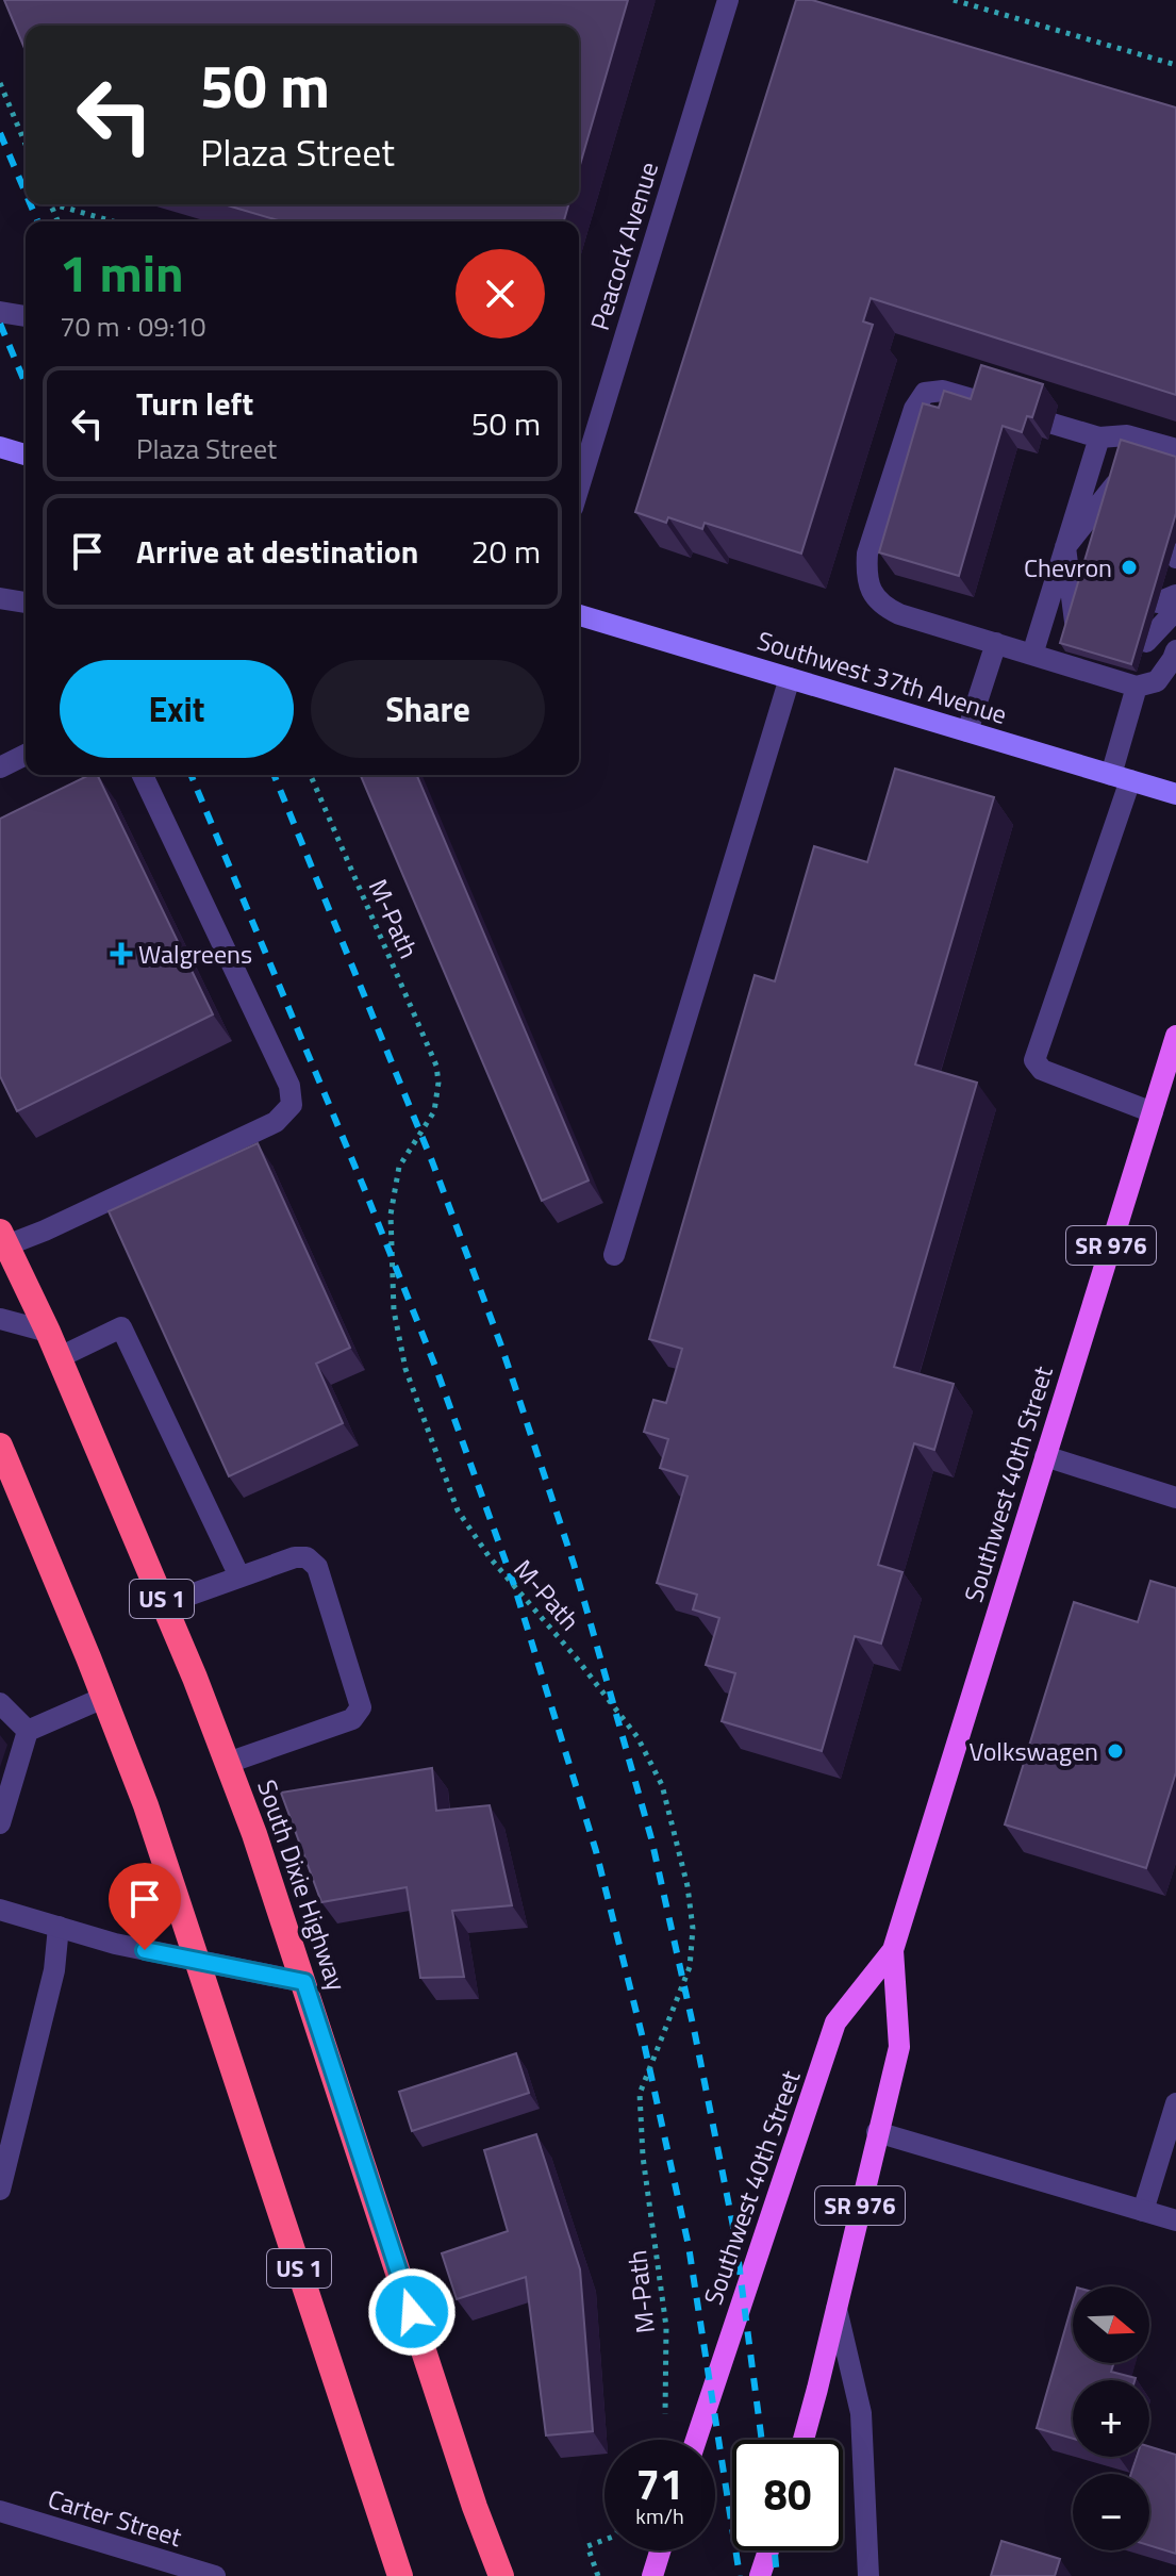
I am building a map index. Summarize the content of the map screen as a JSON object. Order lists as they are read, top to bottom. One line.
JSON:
{"streets":{"highway":["US 1","South Dixie Highway"],"main road":["Southwest 37th Avenue","SR 976","Southwest 40th Street"],"street":["Peacock Avenue","Carter Street"],"path":["M-Path"]},"places":{"other":["Chevron","Volkswagen"],"health":["Walgreens"]},"north":"right","page":{"turn":["50 m","Plaza Street"],"heading":["1 min","70 m · 09:10"],"list":[{"name":"Turn left","note":"Plaza Street","value":"50 m"},{"name":"Arrive at destination","value":"20 m"}],"buttons":["Exit","Share"],"map_buttons":["+","−"],"speed":"71 km/h","limit":"80"}}
